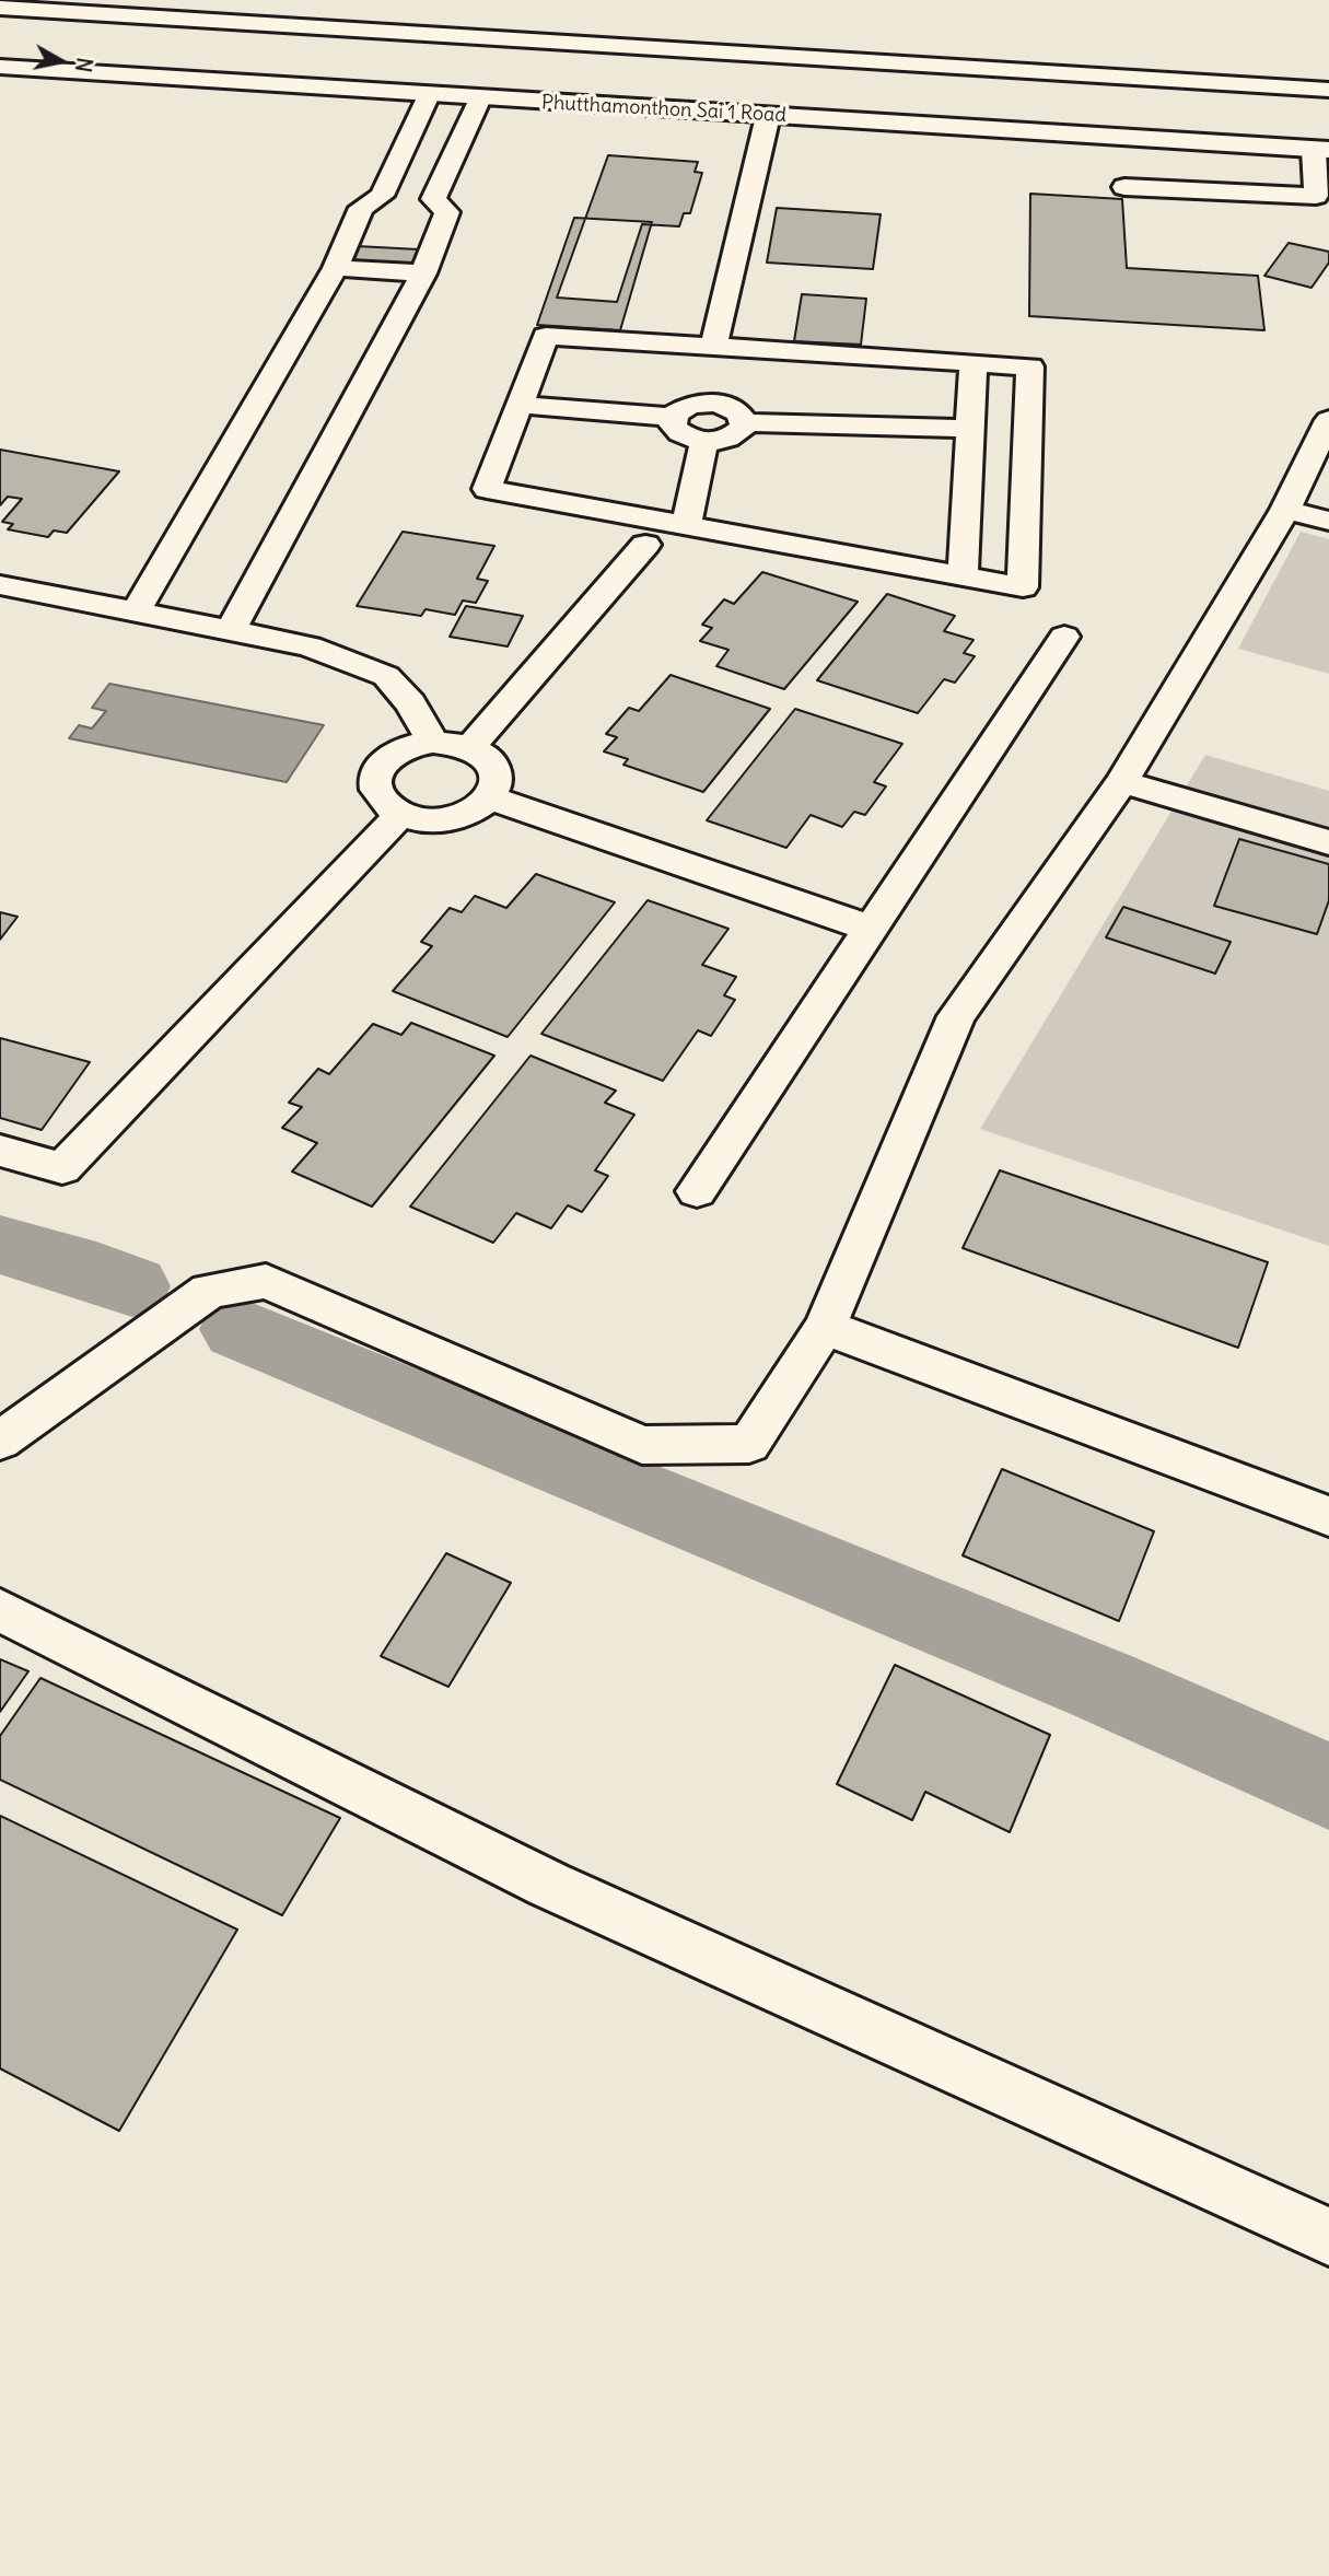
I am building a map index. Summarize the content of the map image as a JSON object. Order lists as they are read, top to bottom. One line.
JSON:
{"streets":{"street":["Phutthamonthon Sai 1 Road"]},"north":"right"}
